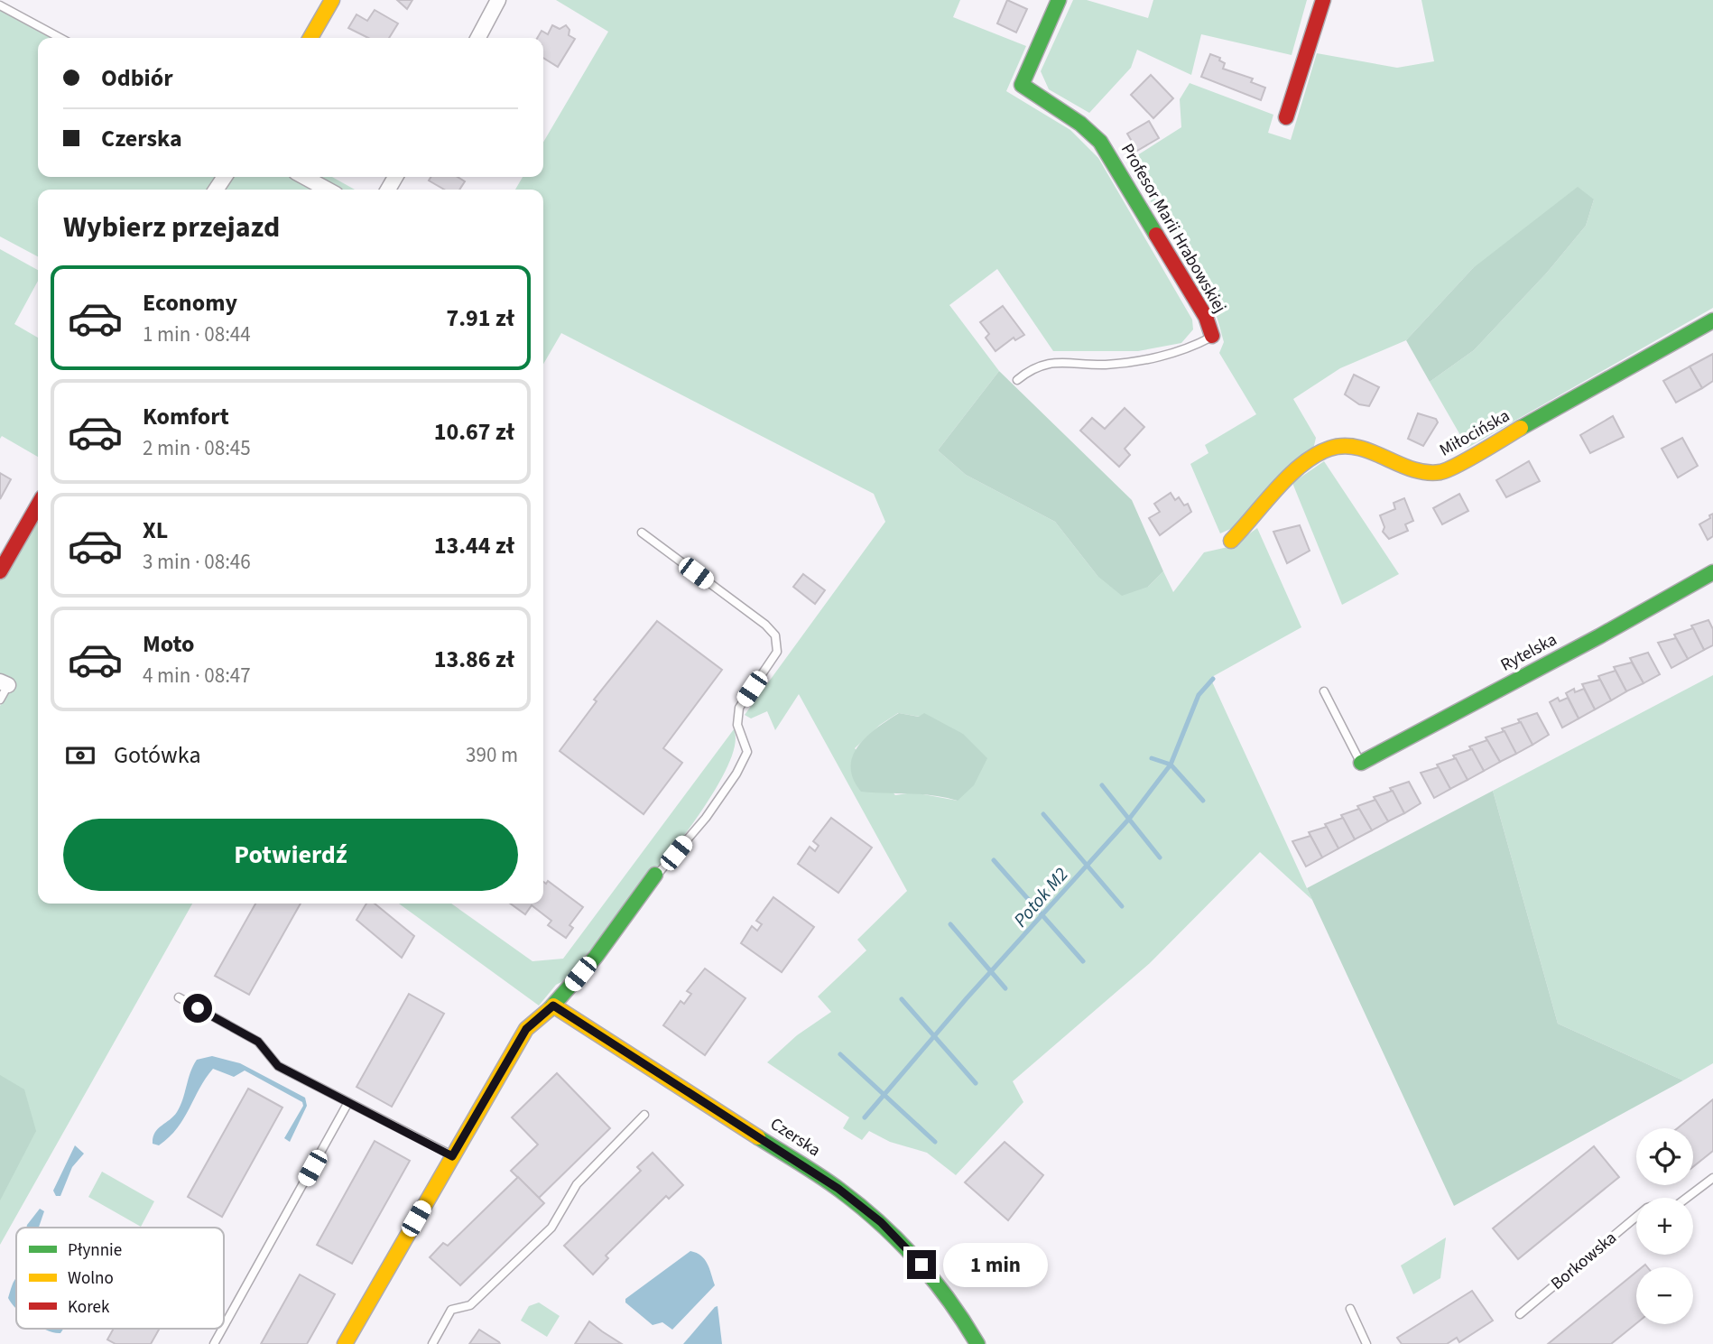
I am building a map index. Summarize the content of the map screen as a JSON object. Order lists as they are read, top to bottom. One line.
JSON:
{"streets":{"street":["Profesor Marii Hrabowskiej","Miłocińska","Rytelska","Czerska"],"lane":["Borkowska"]},"water":["Potok M2"],"legend":["Płynnie","Wolno","Korek"],"page":{"banner":["Odbiór","Czerska"],"heading":"Wybierz przejazd","list":[{"name":"Economy","note":"1 min · 08:44","value":"7.91 zł"},{"name":"Komfort","note":"2 min · 08:45","value":"10.67 zł"},{"name":"XL","note":"3 min · 08:46","value":"13.44 zł"},{"name":"Moto","note":"4 min · 08:47","value":"13.86 zł"}],"pay":["Gotówka","390 m"],"buttons":"Potwierdź","map_buttons":["+","−"],"bubble":"1 min"}}
